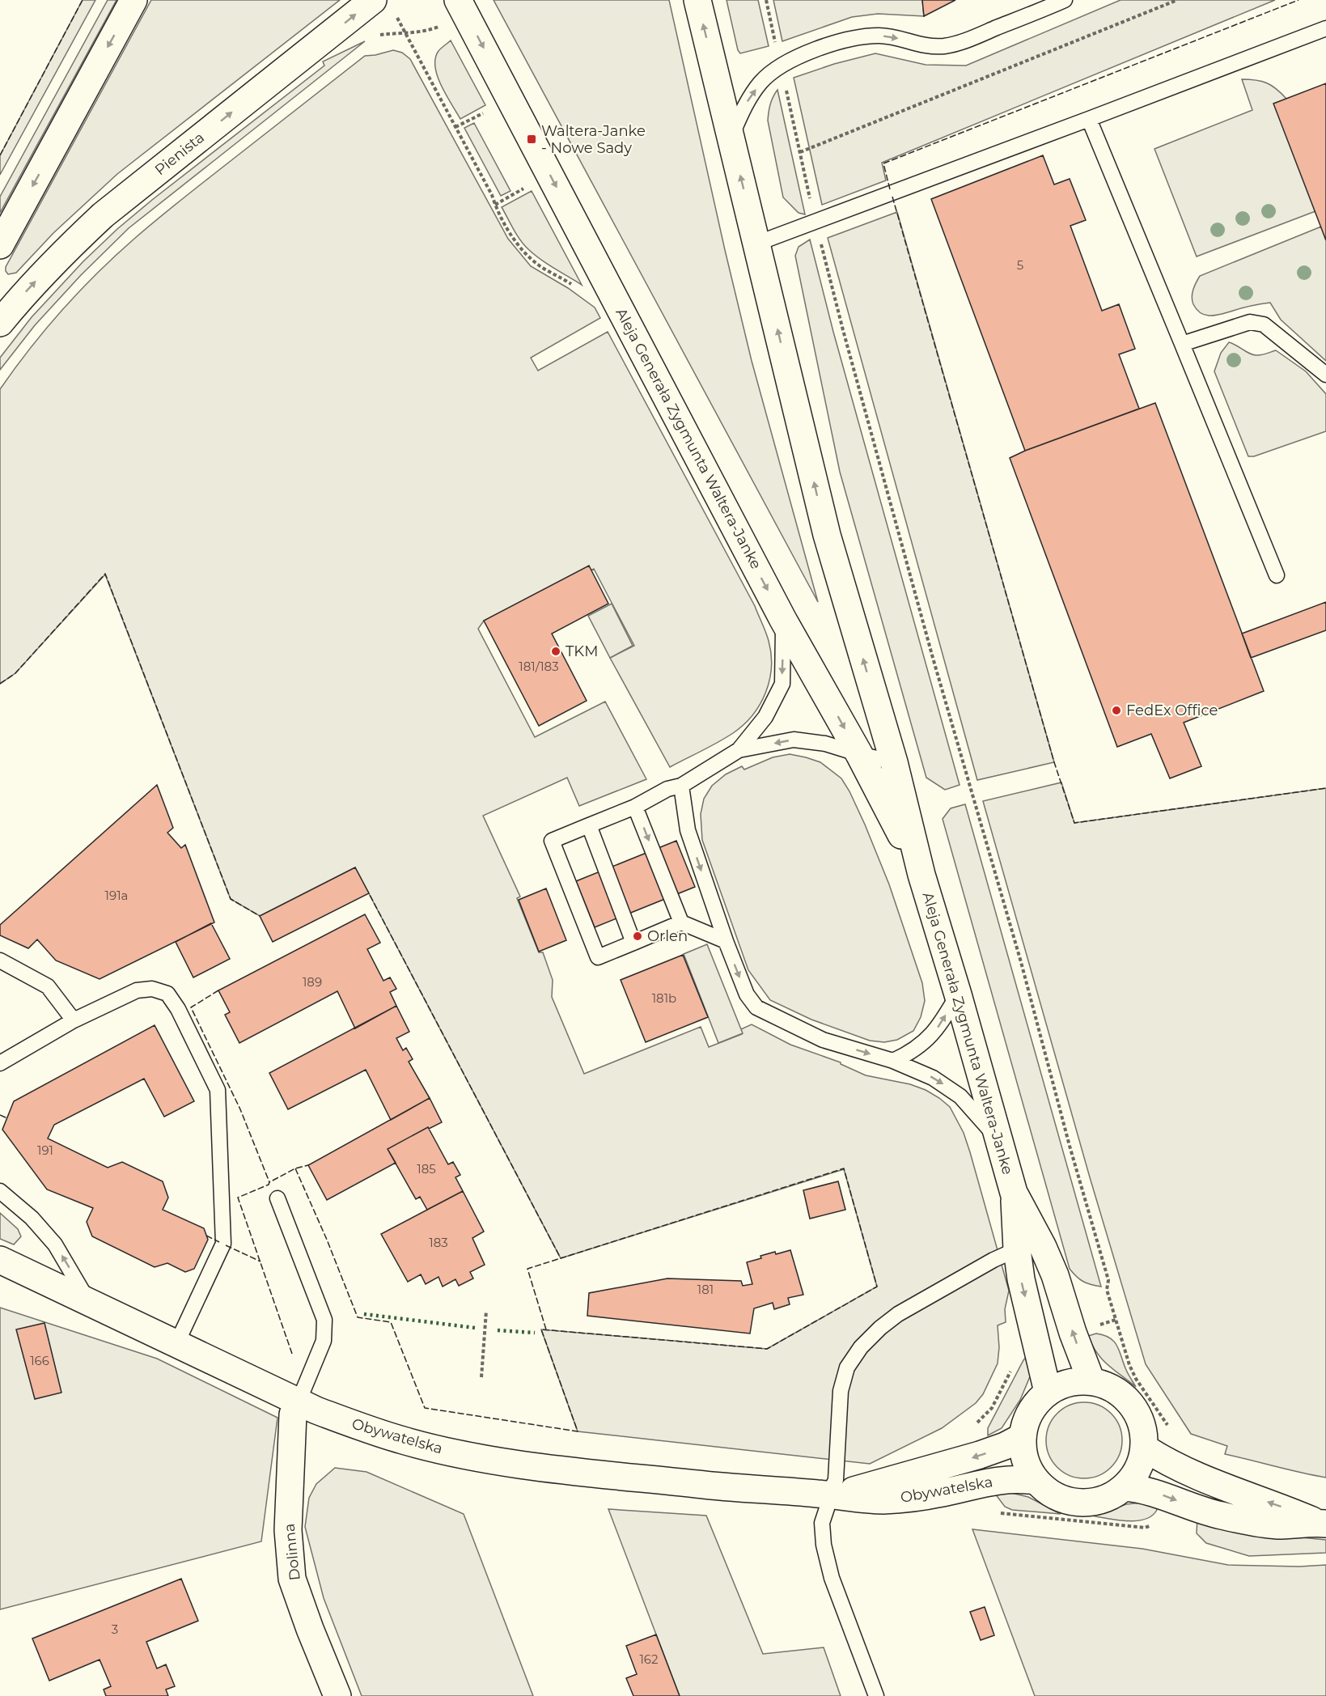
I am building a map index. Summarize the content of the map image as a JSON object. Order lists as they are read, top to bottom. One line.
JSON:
{"streets":{"main road":["Pienista","Aleja Generała Zygmunta Waltera-Janke","Obywatelska","Dolinna"]},"crossings":[["Aleja Generała Zygmunta Waltera-Janke","Obywatelska"],["Obywatelska","Dolinna"]],"places":{"transit":["Waltera-Janke - Nowe Sady"],"other":["TKM","FedEx Office","Orlen"]},"house_numbers":["5","181/183","191a","189","181b","191","185","183","181","166","3","162"]}
